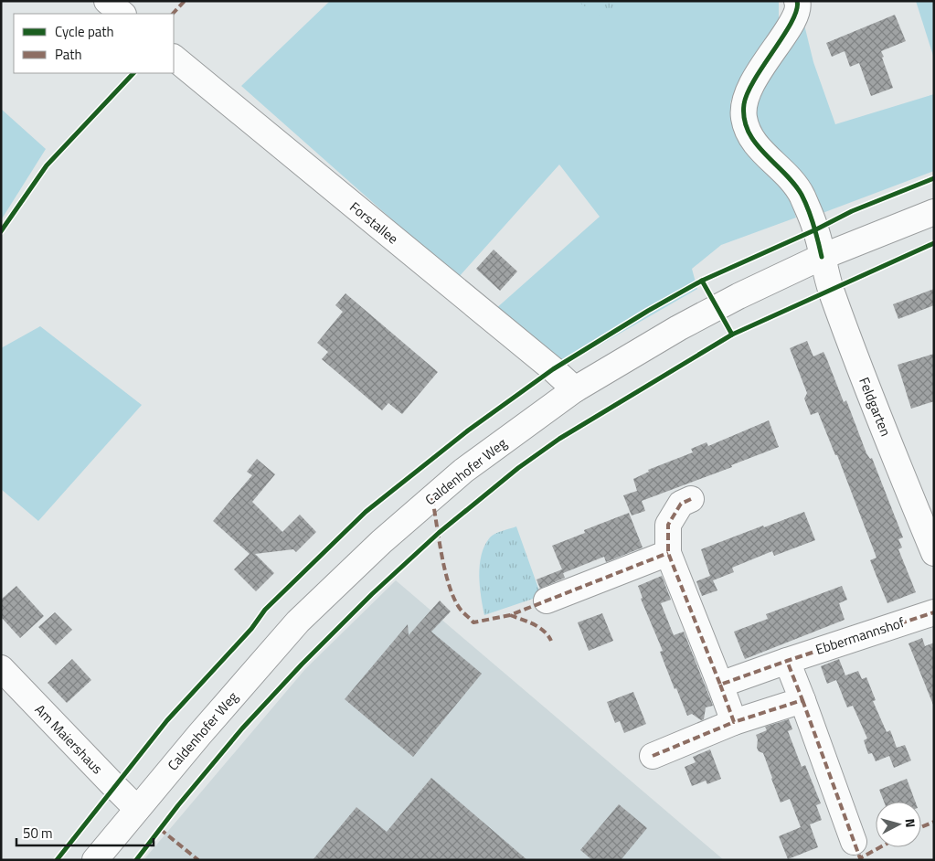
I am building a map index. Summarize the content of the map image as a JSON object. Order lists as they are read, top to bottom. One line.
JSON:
{"streets":{"street":["Forstallee","Feldgarten","Caldenhofer Weg","Ebbermannshof","Am Maiershaus"]},"crossings":[["Forstallee","Caldenhofer Weg"],["Feldgarten","Caldenhofer Weg"],["Caldenhofer Weg","Am Maiershaus"]],"legend":["Cycle path","Path"],"scale_bar":"50 m","north":"right"}
